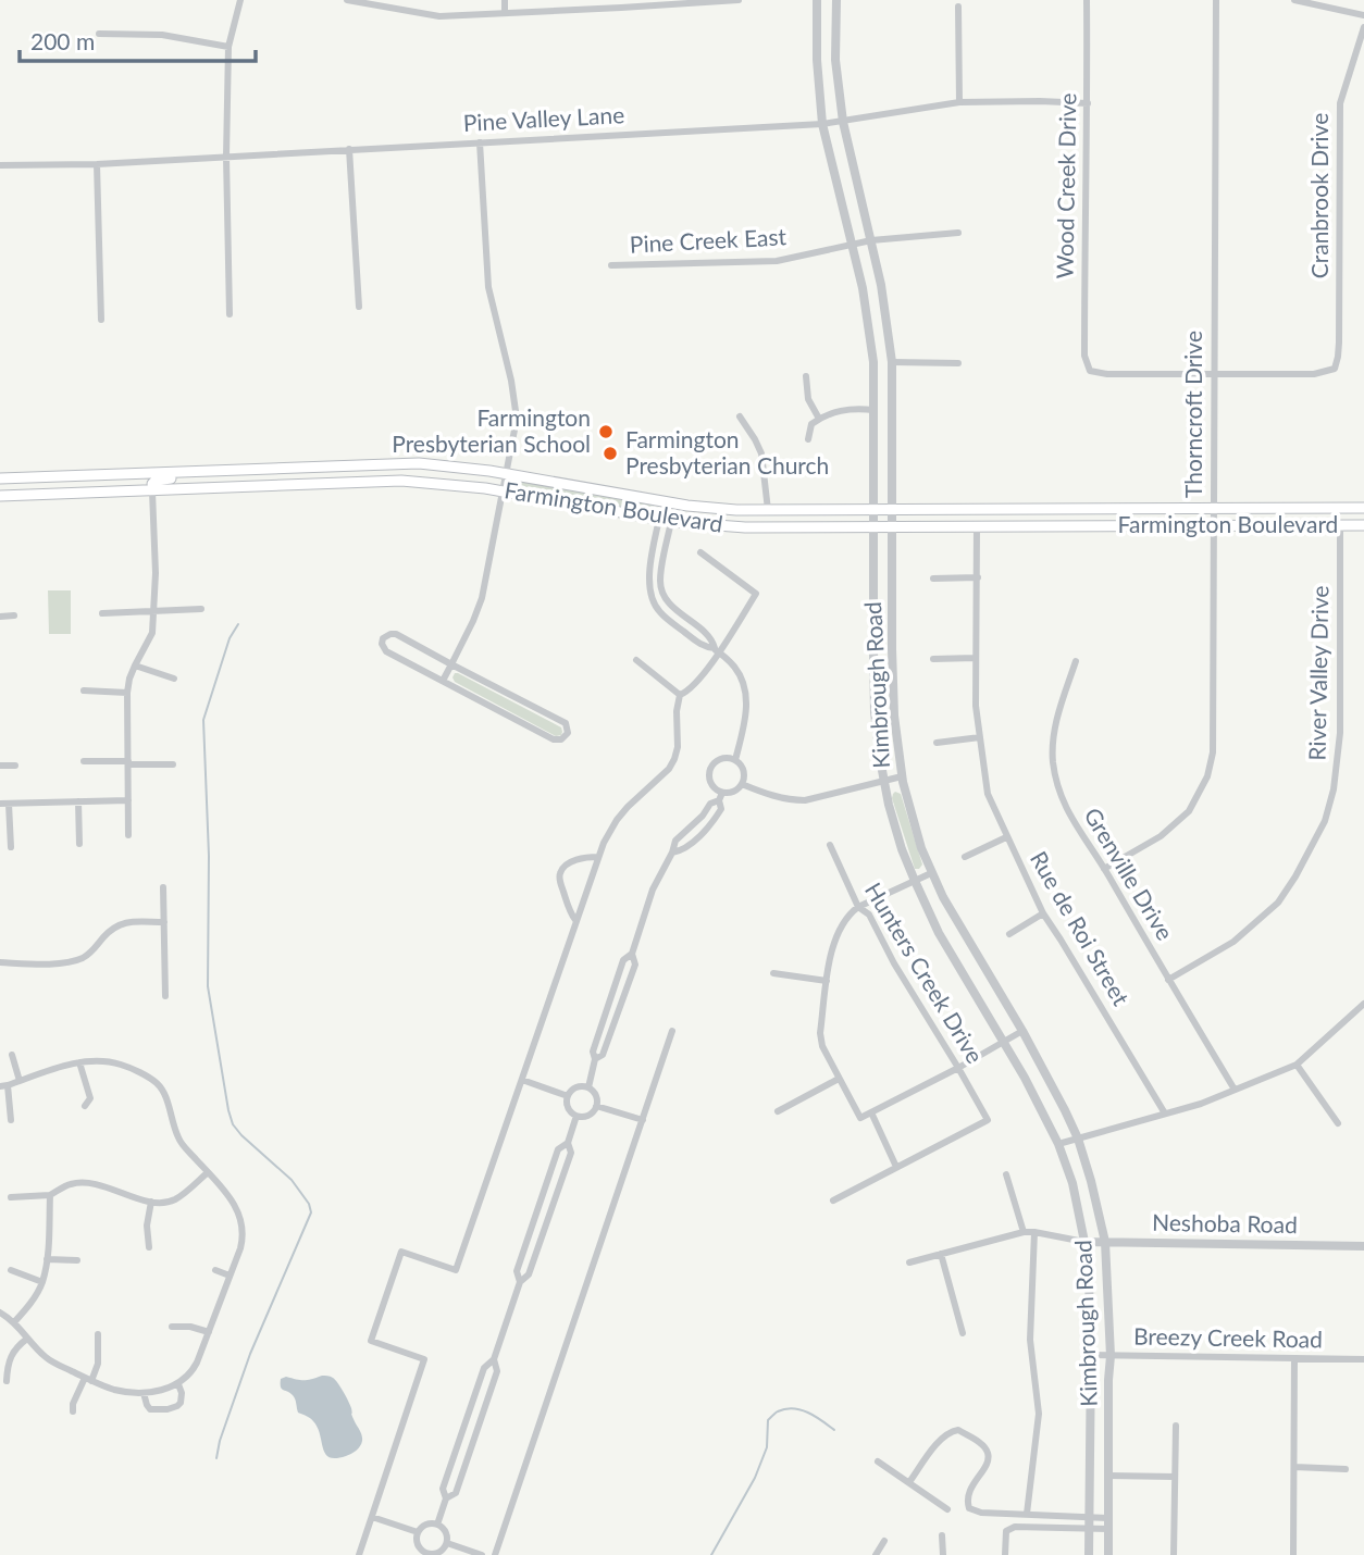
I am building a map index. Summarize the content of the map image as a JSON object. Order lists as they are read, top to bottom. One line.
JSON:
{"streets":{"main road":["Farmington Boulevard"],"street":["Pine Valley Lane","Wood Creek Drive","Cranbrook Drive","Pine Creek East","Thorncroft Drive","River Valley Drive","Kimbrough Road","Grenville Drive","Rue de Roi Street","Hunters Creek Drive","Neshoba Road","Breezy Creek Road"]},"crossings":[["Pine Valley Lane","Wood Creek Drive"],["Pine Valley Lane","Kimbrough Road"],["Wood Creek Drive","Cranbrook Drive"],["Wood Creek Drive","Thorncroft Drive"],["Cranbrook Drive","Thorncroft Drive"],["Pine Creek East","Kimbrough Road"],["Thorncroft Drive","Farmington Boulevard"],["Thorncroft Drive","Grenville Drive"],["Farmington Boulevard","River Valley Drive"],["Farmington Boulevard","Kimbrough Road"],["Farmington Boulevard","Rue de Roi Street"],["River Valley Drive","Grenville Drive"],["Kimbrough Road","Neshoba Road"],["Kimbrough Road","Breezy Creek Road"]],"places":["Farmington Presbyterian School","Farmington Presbyterian Church"],"scale_bar":"200 m"}
